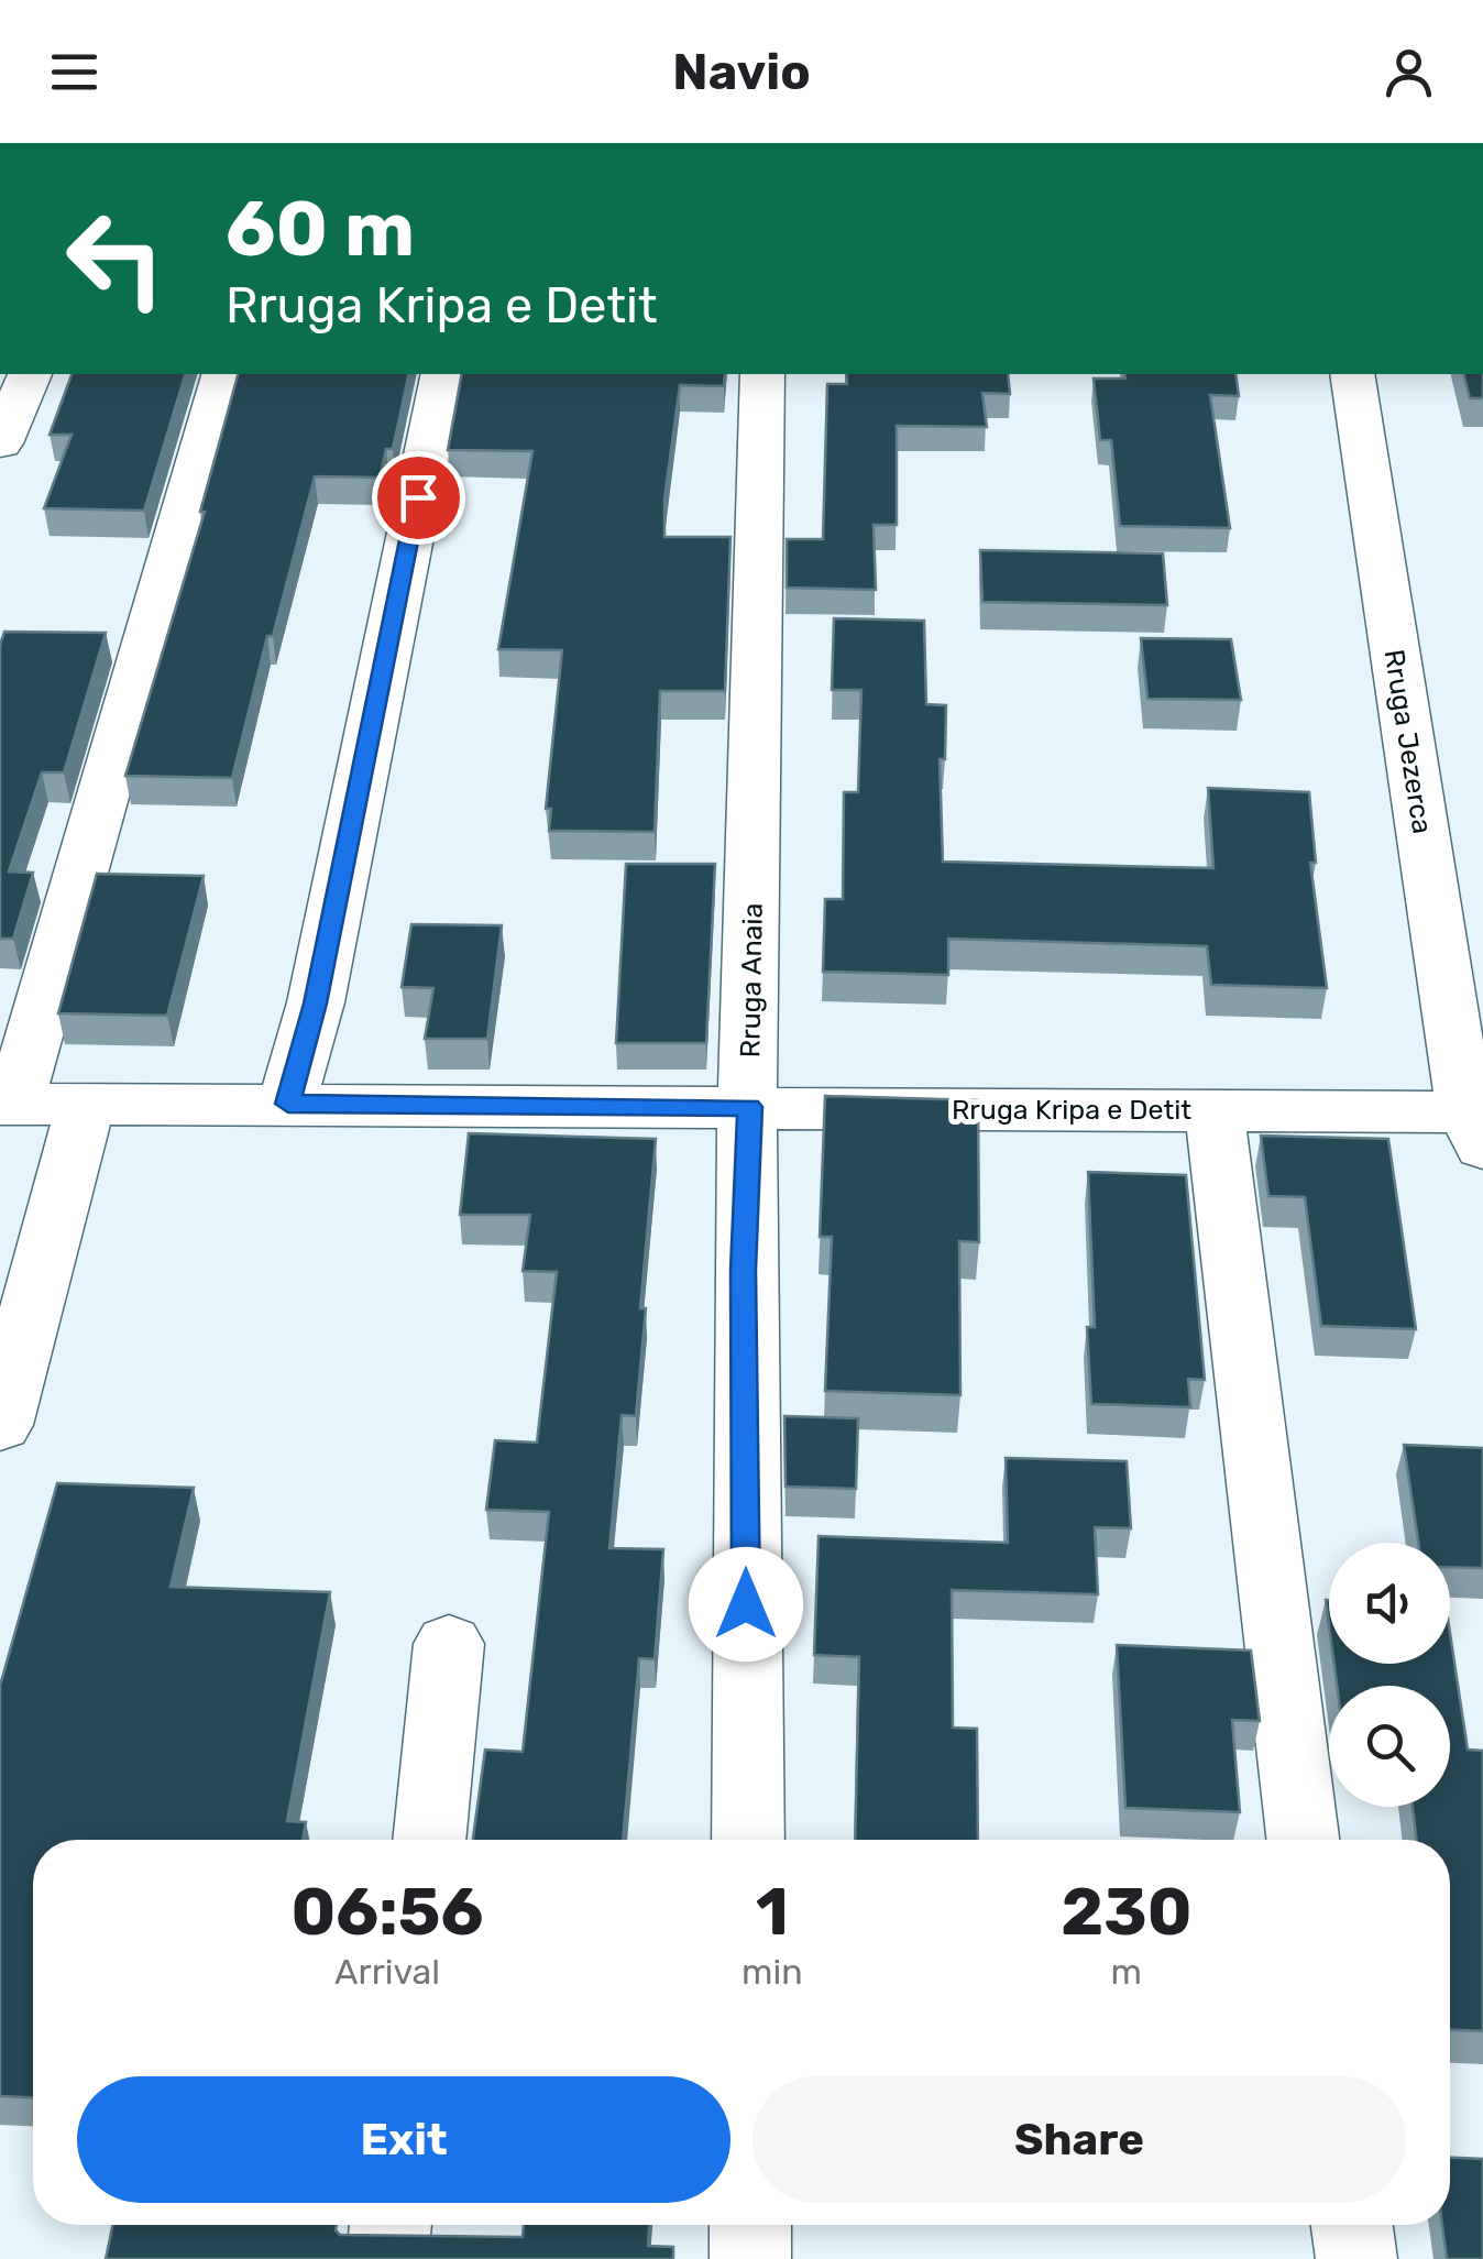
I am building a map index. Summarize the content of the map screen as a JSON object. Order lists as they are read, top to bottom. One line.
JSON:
{"streets":{"street":["Rruga Jezerca","Rruga Anaia","Rruga Kripa e Detit"]},"crossings":[["Rruga Jezerca","Rruga Kripa e Detit"],["Rruga Anaia","Rruga Kripa e Detit"]],"page":{"header":"Navio","turn":["60 m","Rruga Kripa e Detit"],"eta":["06:56","Arrival","1","min","230","m"],"buttons":["Exit","Share"]}}
